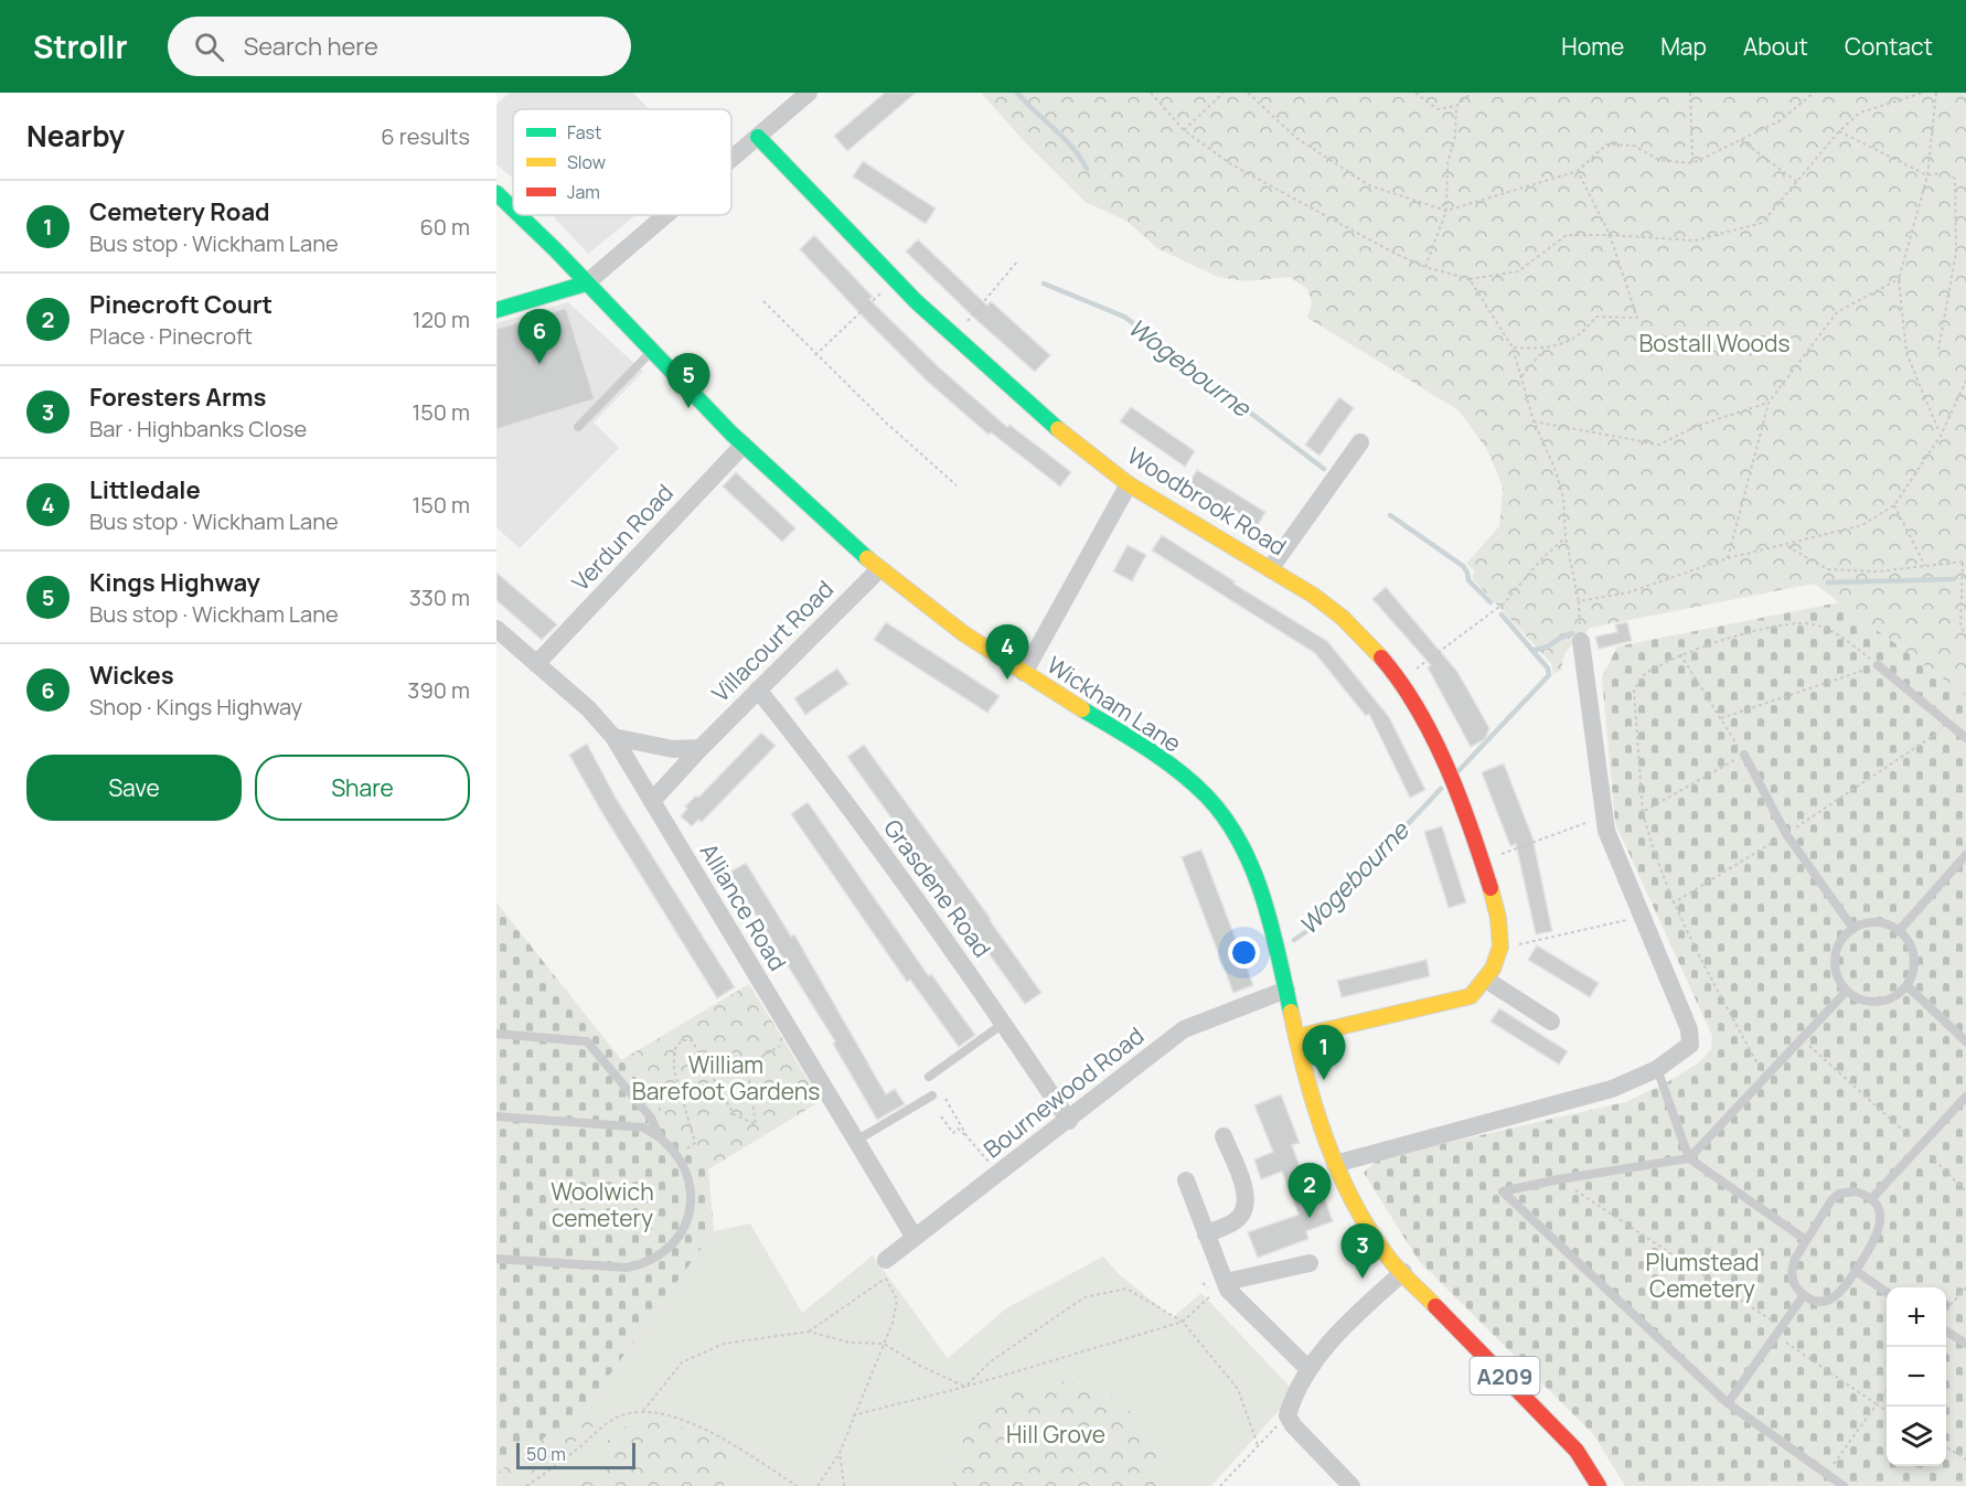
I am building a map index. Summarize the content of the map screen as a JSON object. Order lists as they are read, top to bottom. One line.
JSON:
{"streets":{"main road":["Woodbrook Road","Wickham Lane","A209"],"street":["Verdun Road","Villacourt Road","Grasdene Road","Alliance Road","Bournewood Road"]},"crossings":[["Verdun Road","Wickham Lane"],["Verdun Road","Alliance Road"],["Villacourt Road","Wickham Lane"],["Villacourt Road","Grasdene Road"],["Villacourt Road","Alliance Road"],["Wickham Lane","Bournewood Road"],["Wickham Lane","A209"],["Grasdene Road","Bournewood Road"],["Alliance Road","Bournewood Road"]],"water":["Wogebourne"],"parks":["Bostall Woods","William Barefoot Gardens","Woolwich cemetery","Plumstead Cemetery","Hill Grove"],"legend":["Fast","Slow","Jam"],"scale_bar":"50 m","page":{"header":"Strollr","search":"Search here","nav":["Home","Map","About","Contact"],"heading":["Nearby","6 results"],"list":[{"mark":"1","name":"Cemetery Road","note":"Bus stop · Wickham Lane","value":"60 m"},{"mark":"2","name":"Pinecroft Court","note":"Place · Pinecroft","value":"120 m"},{"mark":"3","name":"Foresters Arms","note":"Bar · Highbanks Close","value":"150 m"},{"mark":"4","name":"Littledale","note":"Bus stop · Wickham Lane","value":"150 m"},{"mark":"5","name":"Kings Highway","note":"Bus stop · Wickham Lane","value":"330 m"},{"mark":"6","name":"Wickes","note":"Shop · Kings Highway","value":"390 m"}],"pins":["6","5","4","1","2","3"],"buttons":["Save","Share"],"map_buttons":["+","−"],"scale":"50 m"}}
